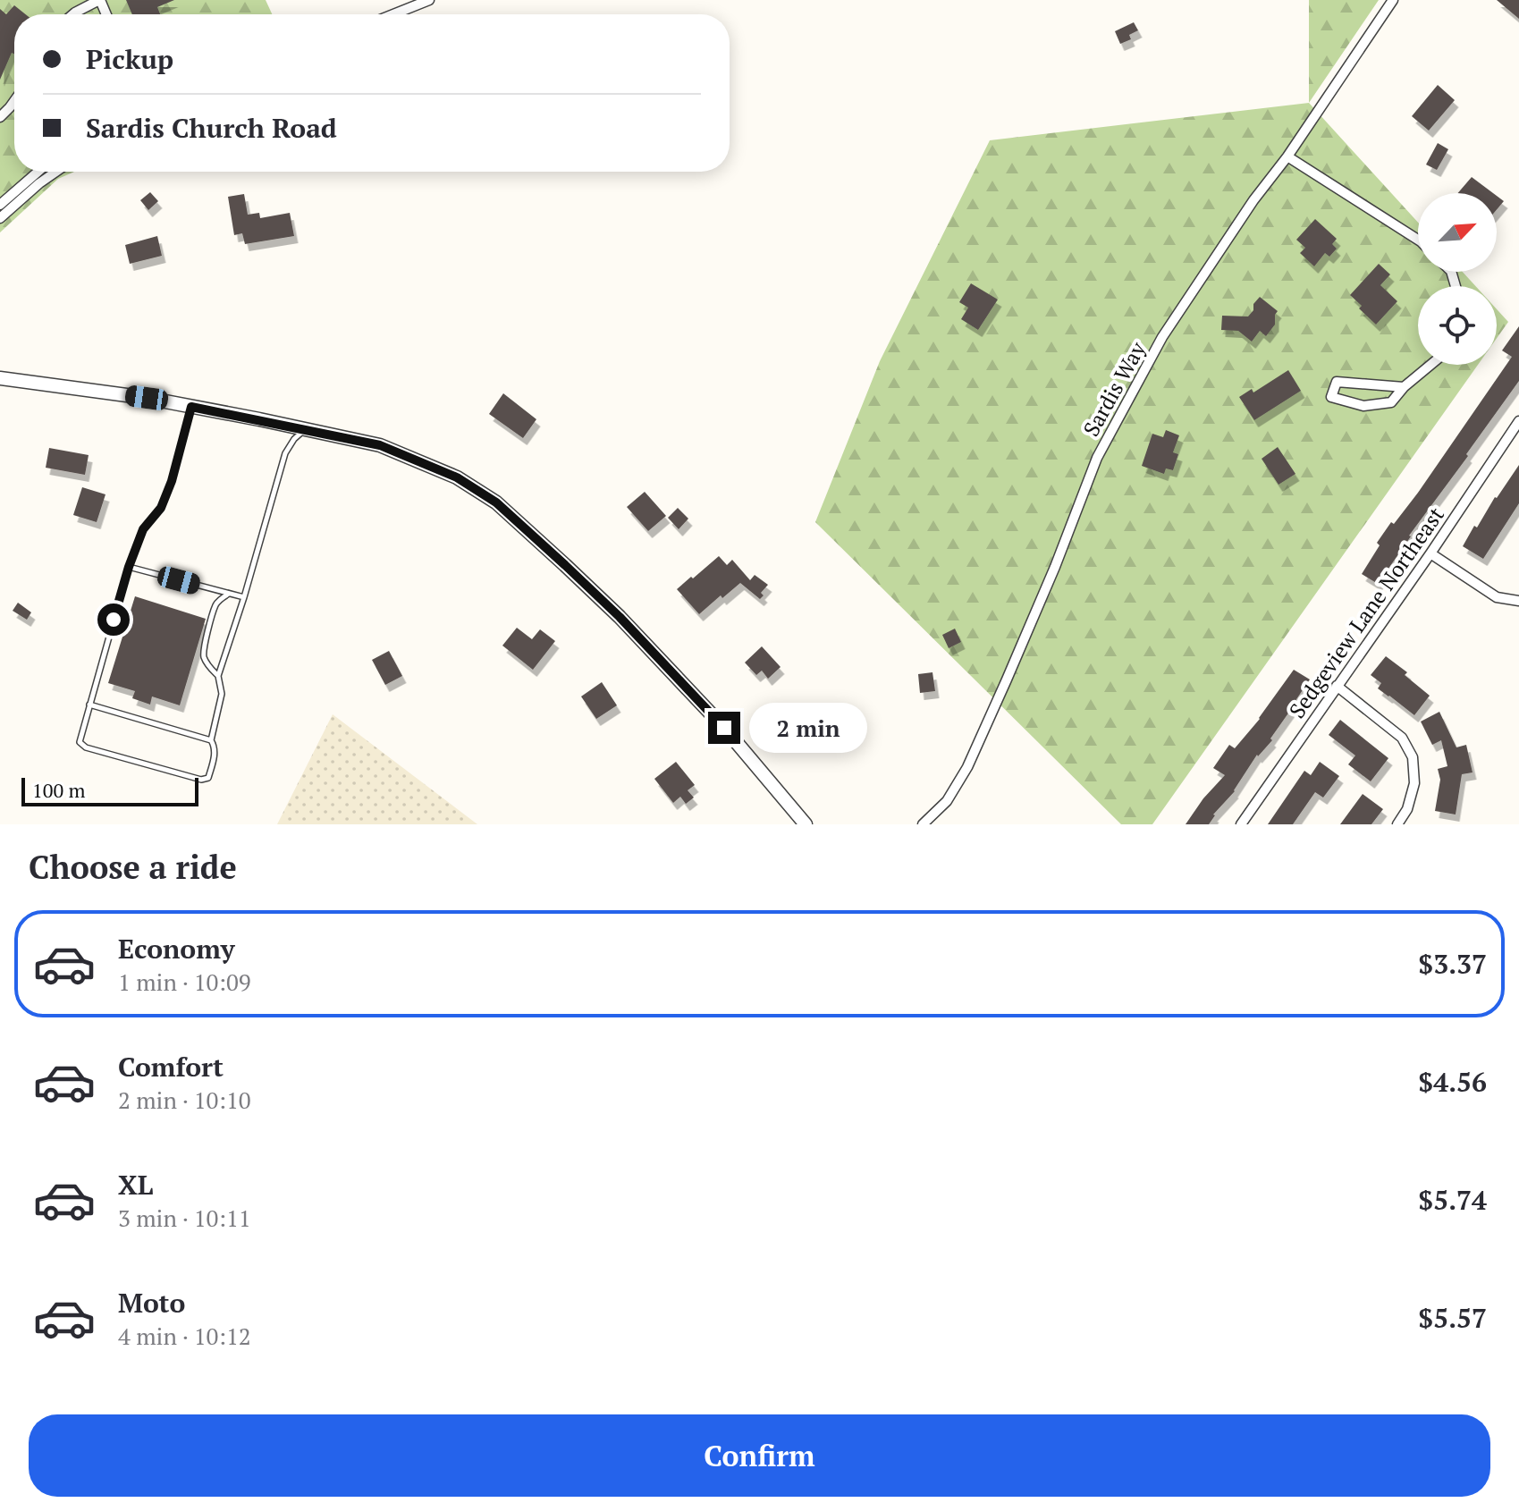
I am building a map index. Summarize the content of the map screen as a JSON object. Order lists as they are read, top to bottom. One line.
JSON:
{"streets":{"street":["Sardis Way","Sedgeview Lane Northeast"]},"scale_bar":"100 m","north":"top right","page":{"banner":["Pickup","Sardis Church Road"],"bubble":"2 min","scale":"100 m","heading":"Choose a ride","list":[{"name":"Economy","note":"1 min · 10:09","value":"$3.37"},{"name":"Comfort","note":"2 min · 10:10","value":"$4.56"},{"name":"XL","note":"3 min · 10:11","value":"$5.74"},{"name":"Moto","note":"4 min · 10:12","value":"$5.57"}],"buttons":"Confirm"}}
